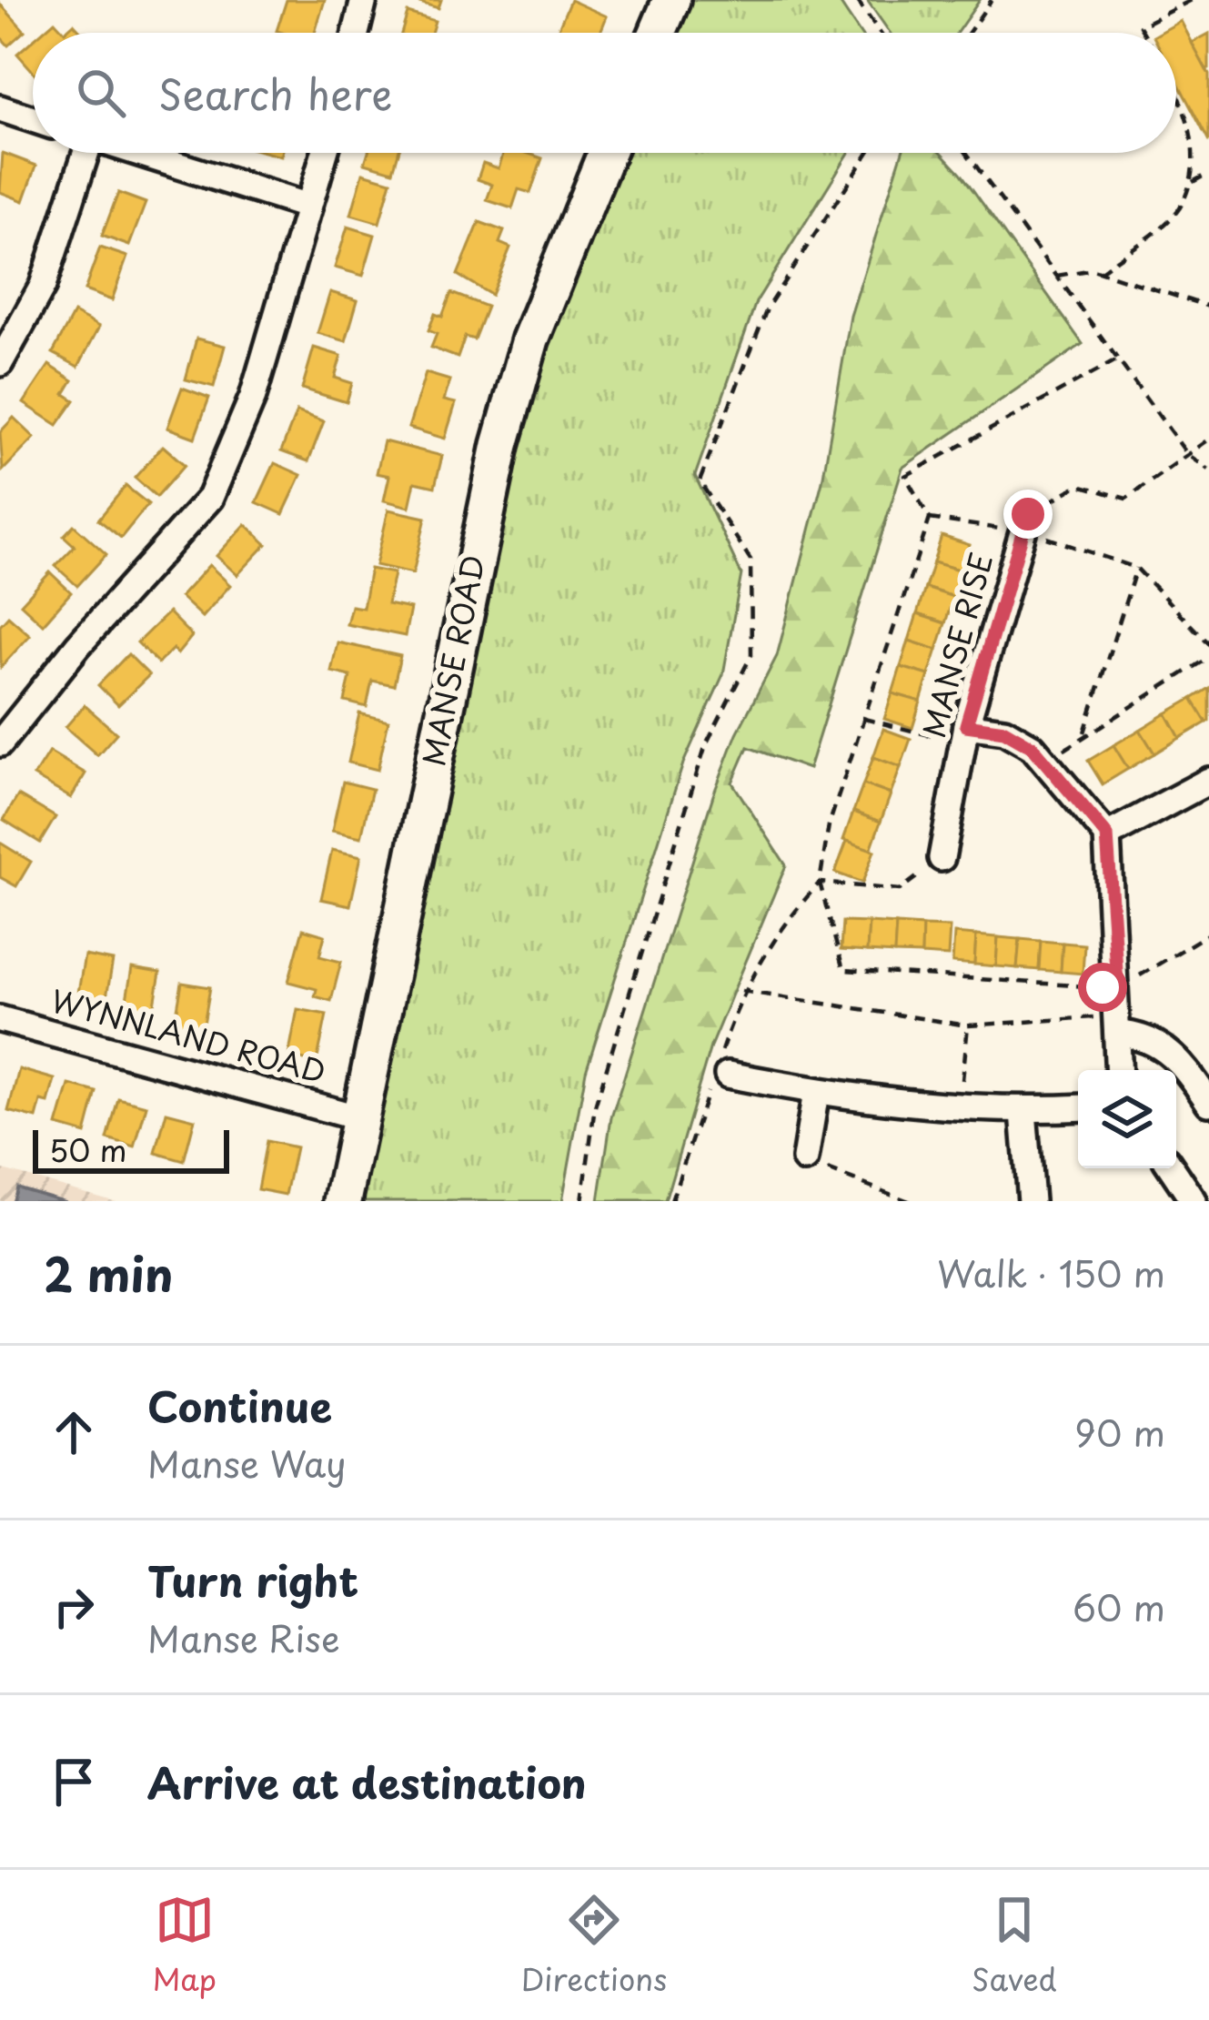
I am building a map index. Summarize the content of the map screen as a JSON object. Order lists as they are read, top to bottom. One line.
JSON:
{"streets":{"main road":["MANSE ROAD"],"street":["MANSE RISE","WYNNLAND ROAD"]},"crossings":[["MANSE ROAD","WYNNLAND ROAD"]],"scale_bar":"50 m","page":{"search":"Search here","scale":"50 m","heading":["2 min","Walk · 150 m"],"list":[["Continue","Manse Way","90 m"],["Turn right","Manse Rise","60 m"],"Arrive at destination"],"nav":["Map","Directions","Saved"]}}
